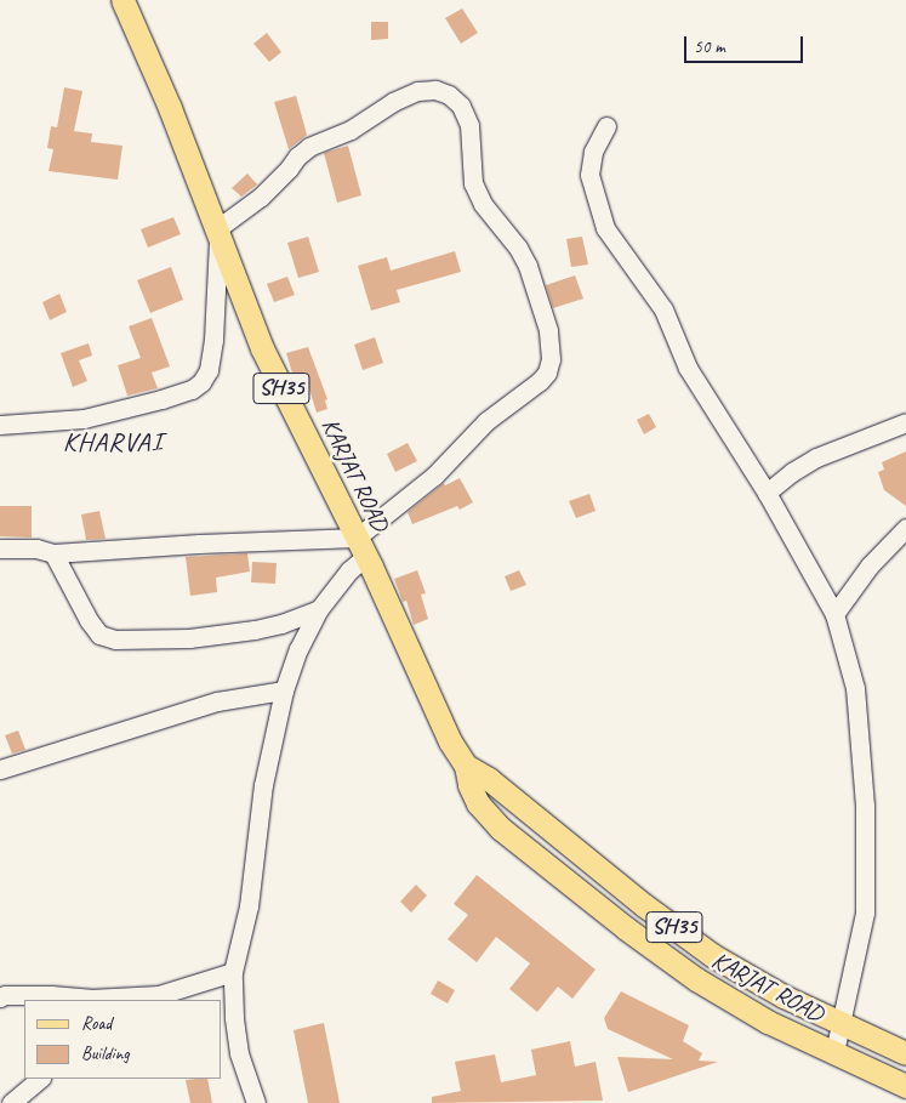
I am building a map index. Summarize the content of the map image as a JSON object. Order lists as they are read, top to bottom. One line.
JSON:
{"streets":{"main road":["SH35","KARJAT ROAD"]},"districts":["KHARVAI"],"legend":["Road","Building"],"scale_bar":"50 m"}
